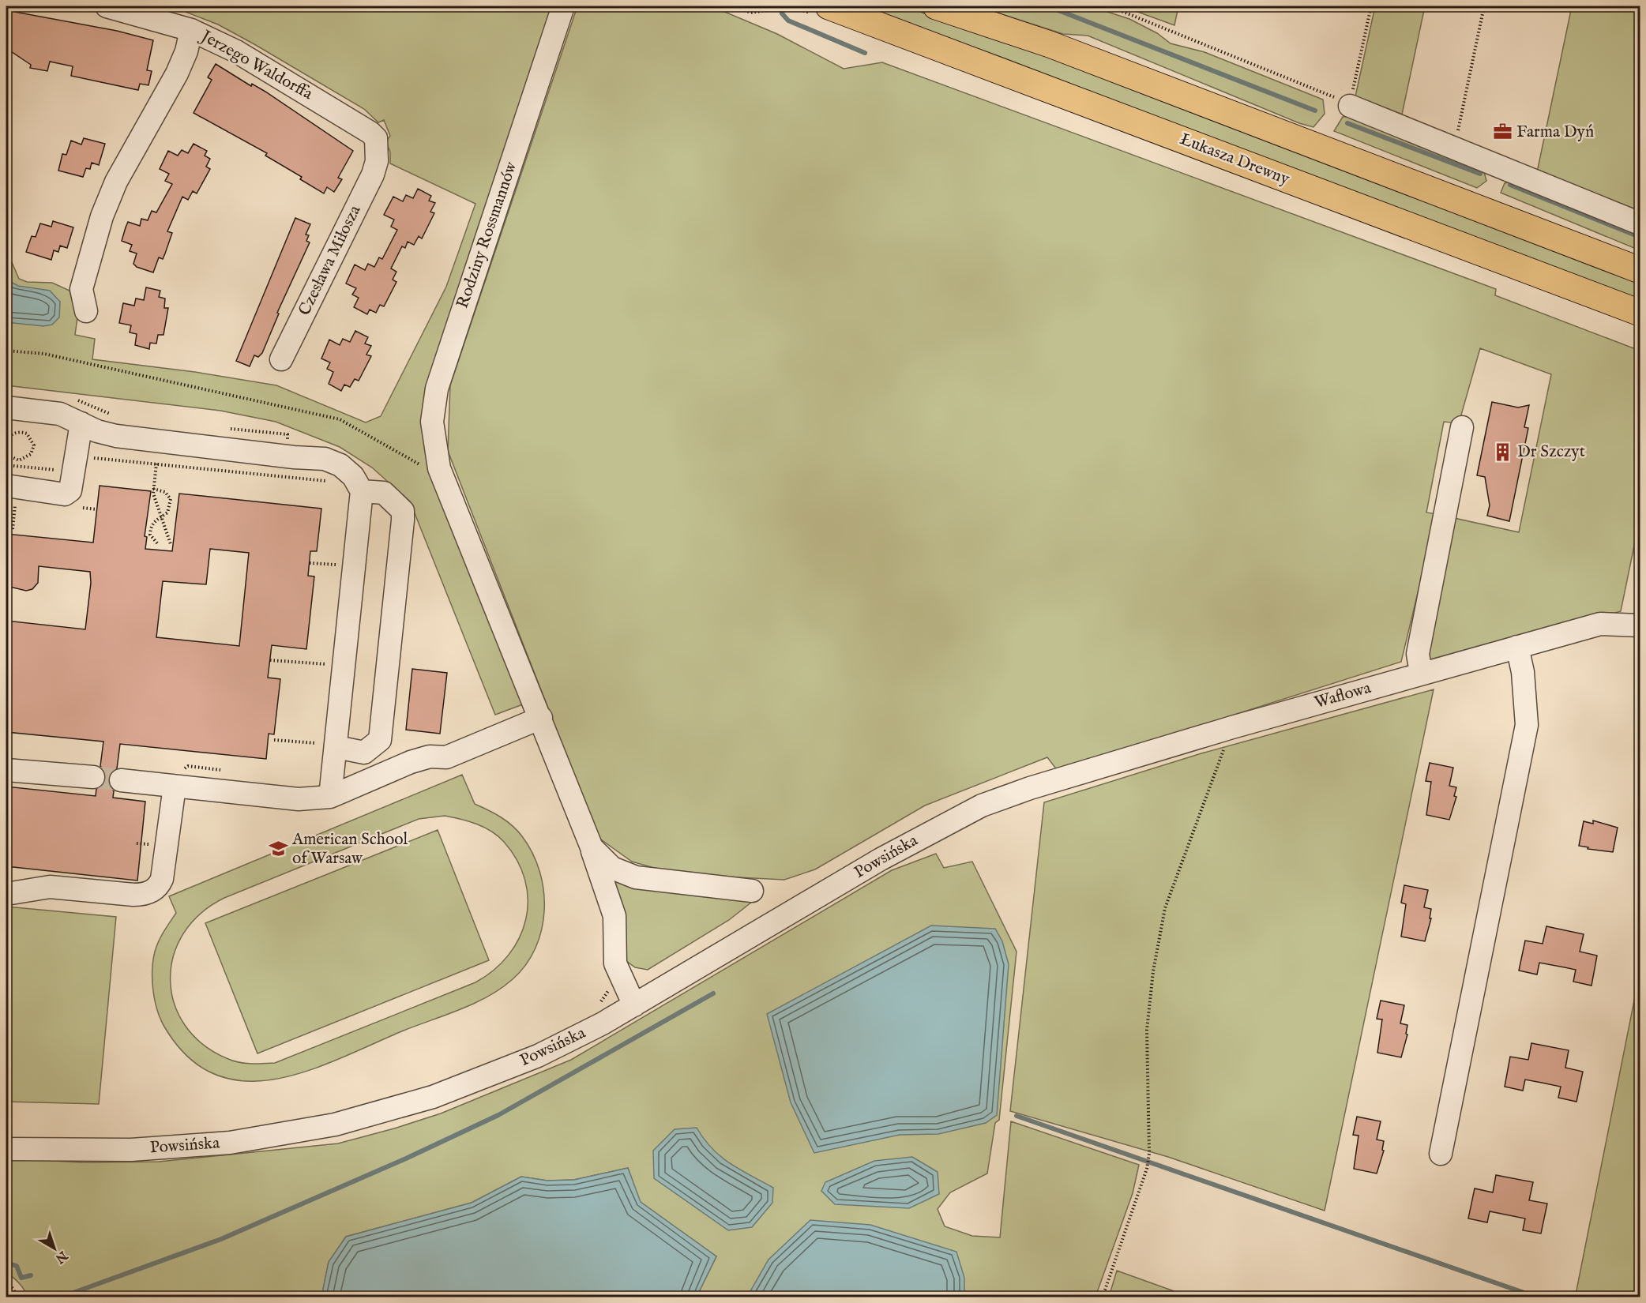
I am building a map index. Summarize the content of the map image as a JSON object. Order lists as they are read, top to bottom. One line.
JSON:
{"streets":{"main road":["Łukasza Drewny"],"street":["Jerzego Waldorffa","Rodziny Rossmannów","Czesława Miłosza","Waflowa","Powsińska"]},"crossings":[["Jerzego Waldorffa","Czesława Miłosza"],["Rodziny Rossmannów","Powsińska"],["Waflowa","Powsińska"]],"places":{"office":["Farma Dyń"],"building":["Dr Szczyt"],"school or university":["American School of Warsaw"]},"north":"bottom right"}
